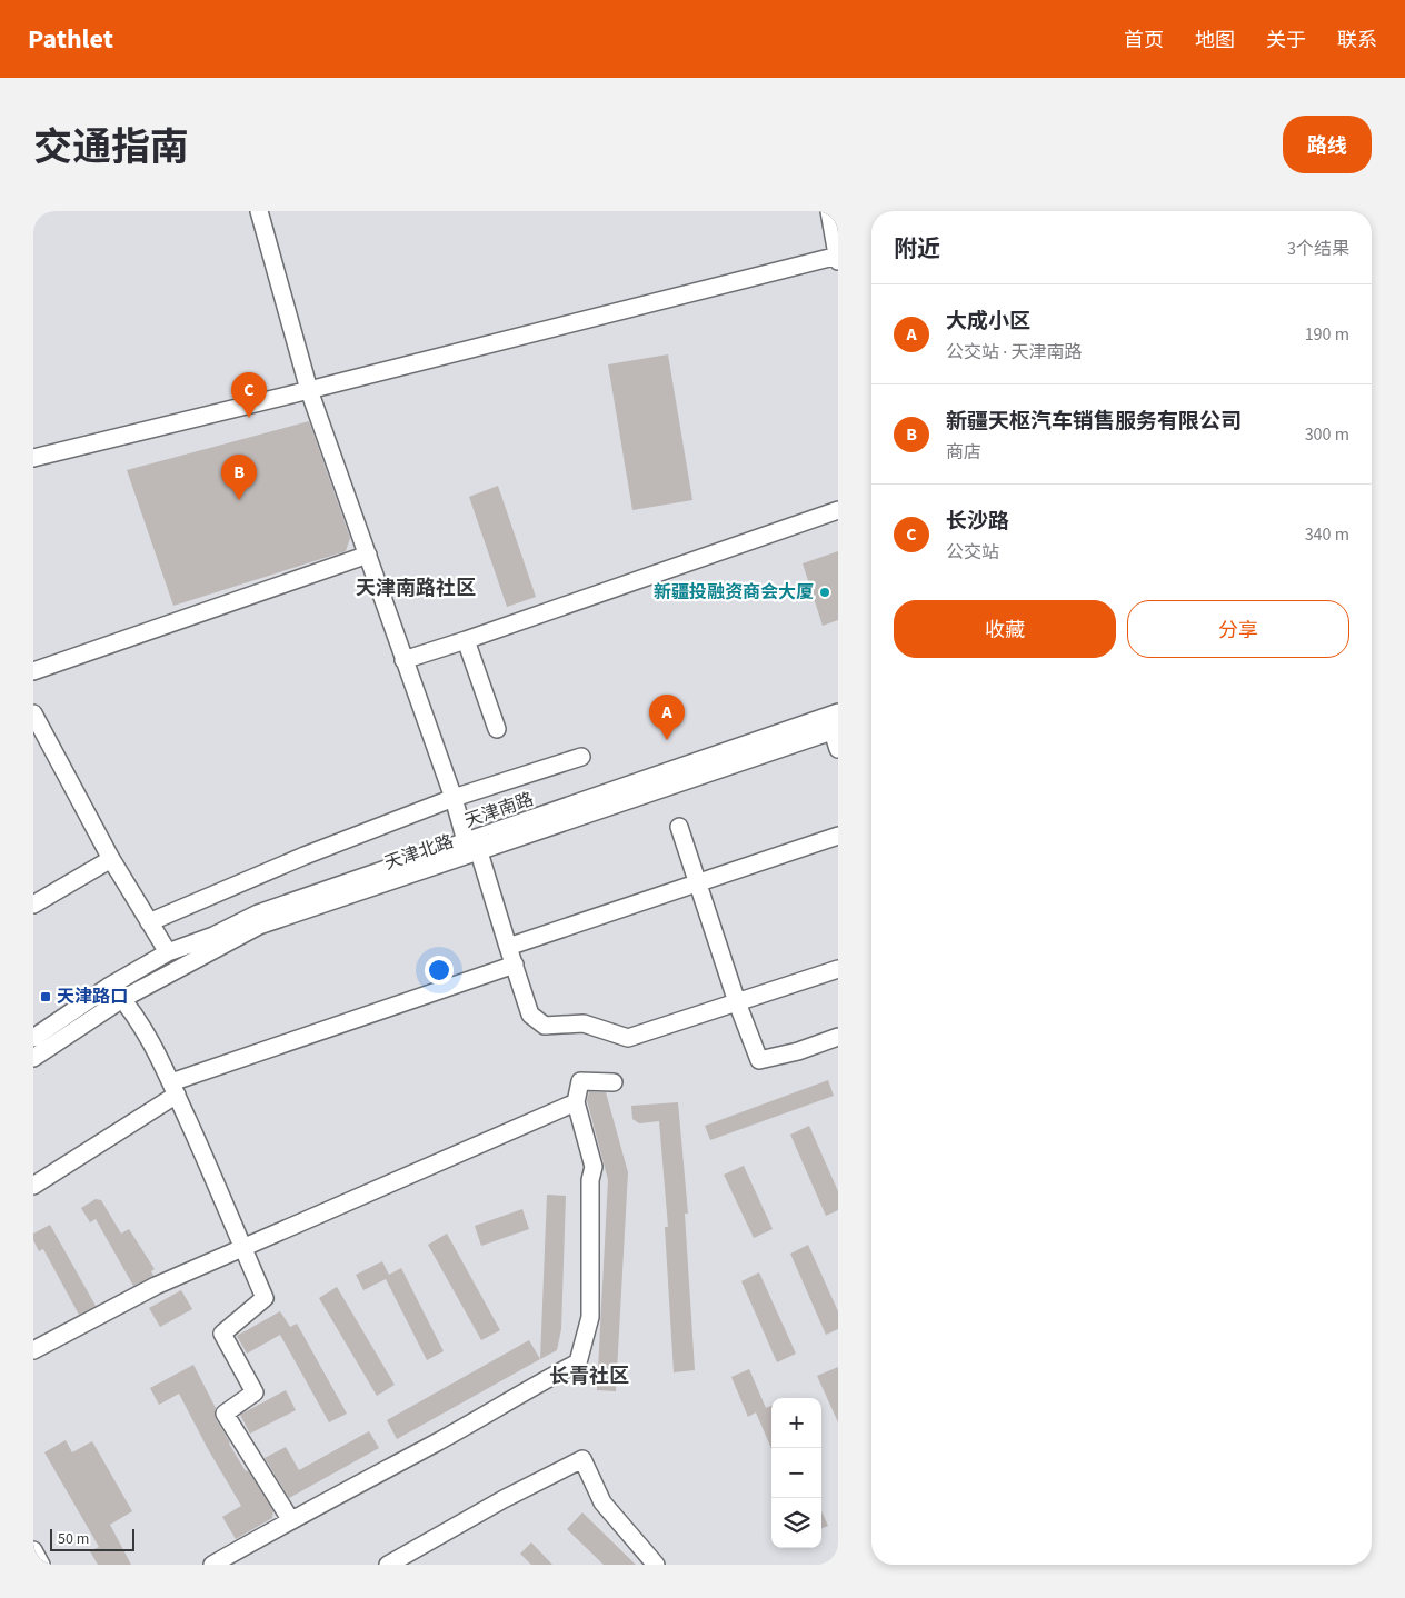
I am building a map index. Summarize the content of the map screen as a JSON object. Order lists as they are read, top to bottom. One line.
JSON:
{"streets":{"street":["天津南路","天津北路"]},"crossings":[["天津南路","天津北路"]],"districts":["天津南路社区","长青社区"],"places":{"other":["新疆投融资商会大厦"],"transit":["天津路口"]},"scale_bar":"50 m","page":{"header":"Pathlet","nav":["首页","地图","关于","联系"],"title":"交通指南","buttons":["路线",["收藏","分享"]],"heading":["附近","3个结果"],"list":[{"mark":"A","name":"大成小区","note":"公交站 · 天津南路","value":"190 m"},{"mark":"B","name":"新疆天枢汽车销售服务有限公司","note":"商店","value":"300 m"},{"mark":"C","name":"长沙路","note":"公交站","value":"340 m"}],"pins":["C","B","A"],"map_buttons":["+","−"],"scale":"50 m"}}
